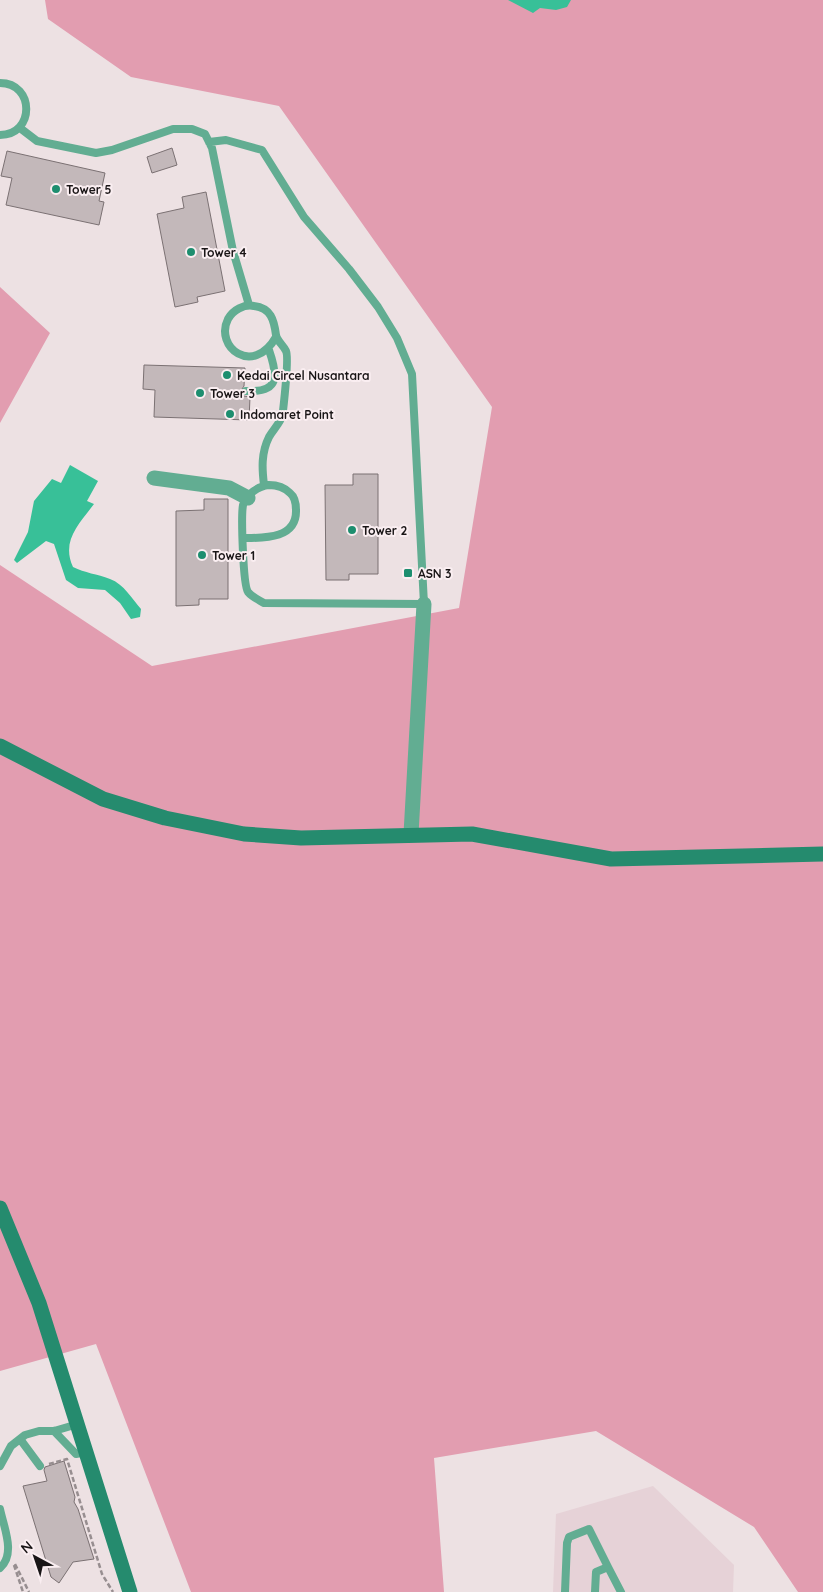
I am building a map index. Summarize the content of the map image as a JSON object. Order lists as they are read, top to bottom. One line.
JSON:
{"places":{"other":["Tower 5","Tower 4","Kedai Circel Nusantara","Tower 3","Indomaret Point","Tower 2","Tower 1"],"transit":["ASN 3"]},"north":"top left"}
